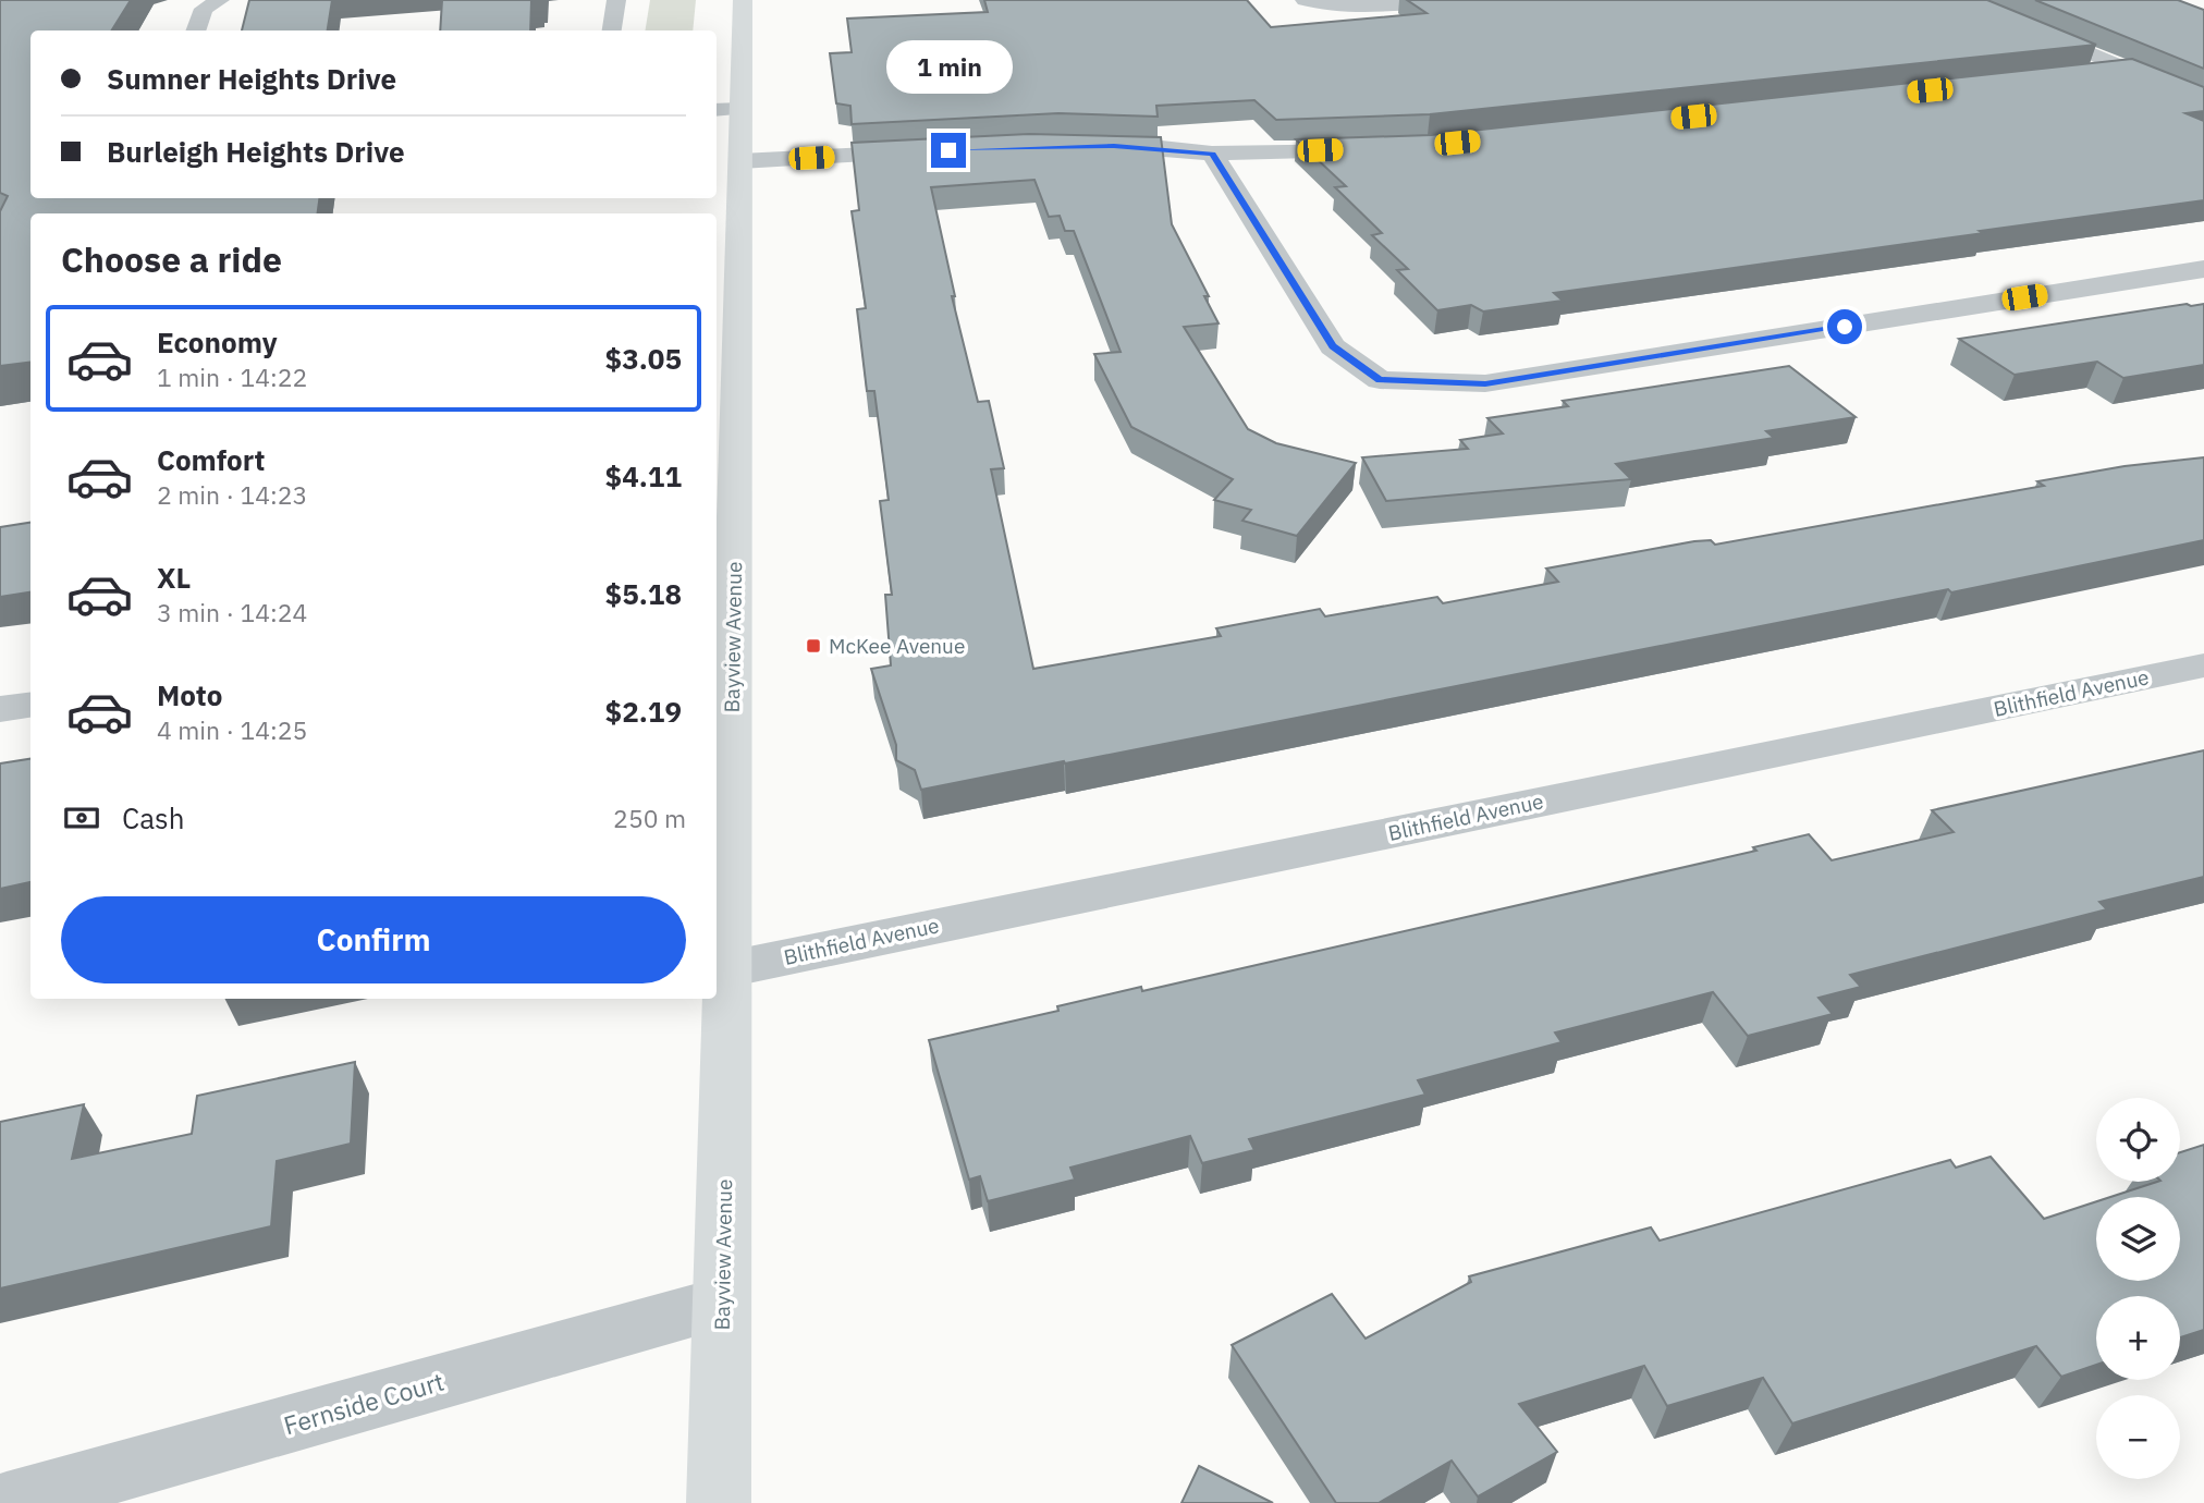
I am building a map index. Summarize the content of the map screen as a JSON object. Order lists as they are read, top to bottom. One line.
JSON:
{"streets":{"main road":["Bayview Avenue"],"street":["Blithfield Avenue","Fernside Court"]},"crossings":[["Bayview Avenue","Blithfield Avenue"],["Bayview Avenue","Fernside Court"]],"places":{"transit":["McKee Avenue"]},"page":{"banner":["Sumner Heights Drive","Burleigh Heights Drive"],"bubble":"1 min","heading":"Choose a ride","list":[{"name":"Economy","note":"1 min · 14:22","value":"$3.05"},{"name":"Comfort","note":"2 min · 14:23","value":"$4.11"},{"name":"XL","note":"3 min · 14:24","value":"$5.18"},{"name":"Moto","note":"4 min · 14:25","value":"$2.19"}],"pay":["Cash","250 m"],"buttons":"Confirm","map_buttons":["+","−"]}}
